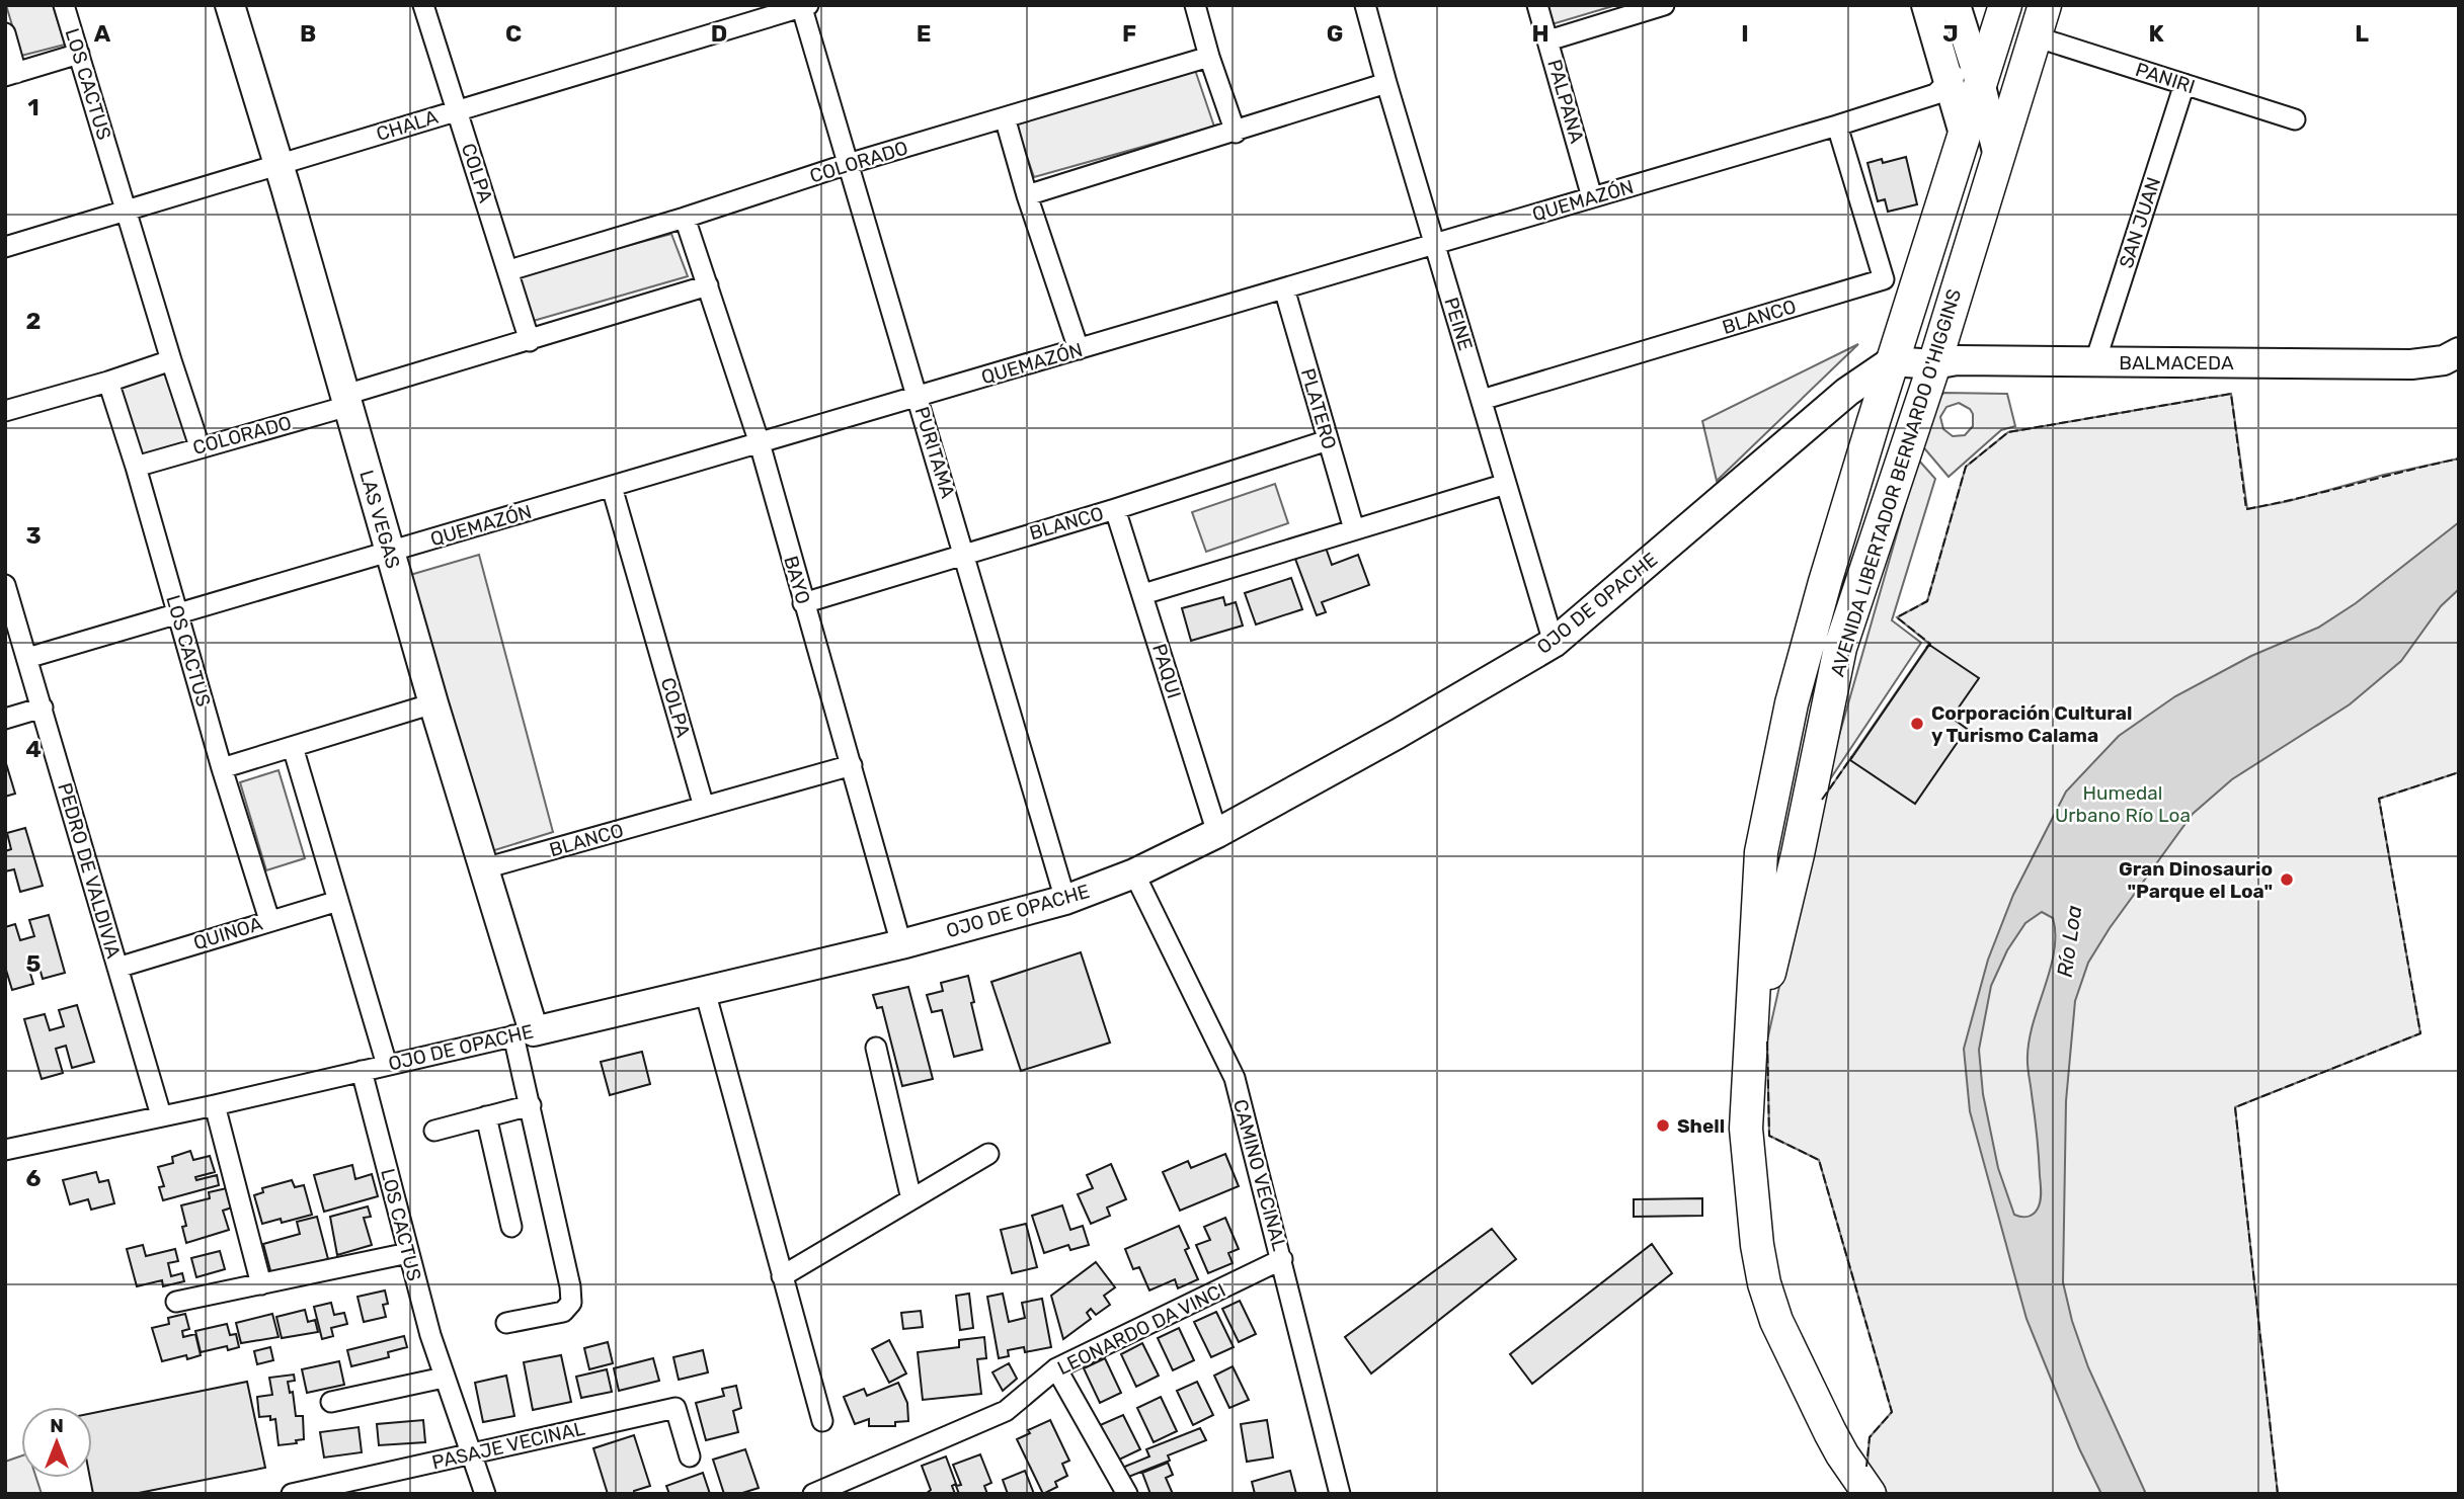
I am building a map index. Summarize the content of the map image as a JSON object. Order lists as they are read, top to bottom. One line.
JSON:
{"streets":{"main road":["BALMACEDA","AVENIDA LIBERTADOR BERNARDO O'HIGGINS","LAS VEGAS","OJO DE OPACHE"],"street":["PANIRI","LOS CACTUS","PALPANA","CHALA","COLORADO","COLPA","QUEMAZÓN","SAN JUAN","BLANCO","PEINE","PLATERO","PURITAMA","BAYO","PAQUI","PEDRO DE VALDIVIA","QUINOA","CAMINO VECINAL","LEONARDO DA VINCI","PASAJE VECINAL"]},"crossings":[["PANIRI","SAN JUAN"],["PANIRI","AVENIDA LIBERTADOR BERNARDO O'HIGGINS"],["LOS CACTUS","CHALA"],["LOS CACTUS","COLORADO"],["LOS CACTUS","QUEMAZÓN"],["LOS CACTUS","OJO DE OPACHE"],["LOS CACTUS","QUINOA"],["LOS CACTUS","PASAJE VECINAL"],["PALPANA","QUEMAZÓN"],["CHALA","COLPA"],["CHALA","PURITAMA"],["CHALA","LAS VEGAS"],["COLORADO","COLPA"],["COLORADO","PURITAMA"],["COLORADO","LAS VEGAS"],["COLORADO","BAYO"],["COLPA","QUEMAZÓN"],["COLPA","BLANCO"],["QUEMAZÓN","BLANCO"],["QUEMAZÓN","PEINE"],["QUEMAZÓN","PLATERO"],["QUEMAZÓN","PURITAMA"],["QUEMAZÓN","AVENIDA LIBERTADOR BERNARDO O'HIGGINS"],["QUEMAZÓN","LAS VEGAS"],["QUEMAZÓN","BAYO"],["QUEMAZÓN","PEDRO DE VALDIVIA"],["SAN JUAN","BALMACEDA"],["BLANCO","PEINE"],["BLANCO","PLATERO"],["BLANCO","PURITAMA"],["BLANCO","LAS VEGAS"],["BLANCO","BAYO"],["BLANCO","PAQUI"],["PEINE","OJO DE OPACHE"],["BALMACEDA","AVENIDA LIBERTADOR BERNARDO O'HIGGINS"],["BALMACEDA","OJO DE OPACHE"],["PURITAMA","OJO DE OPACHE"],["AVENIDA LIBERTADOR BERNARDO O'HIGGINS","OJO DE OPACHE"],["LAS VEGAS","OJO DE OPACHE"],["BAYO","OJO DE OPACHE"],["OJO DE OPACHE","PAQUI"],["OJO DE OPACHE","PEDRO DE VALDIVIA"],["OJO DE OPACHE","CAMINO VECINAL"],["PEDRO DE VALDIVIA","QUINOA"],["CAMINO VECINAL","LEONARDO DA VINCI"]],"water":["Río Loa"],"parks":["Humedal Urbano Río Loa"],"places":["Corporación Cultural y Turismo Calama","Gran Dinosaurio \"Parque el Loa\"","Shell"],"north":"top","grid":{"columns":["A","B","C","D","E","F","G","H","I","J","K","L"],"rows":["1","2","3","4","5","6"]}}
